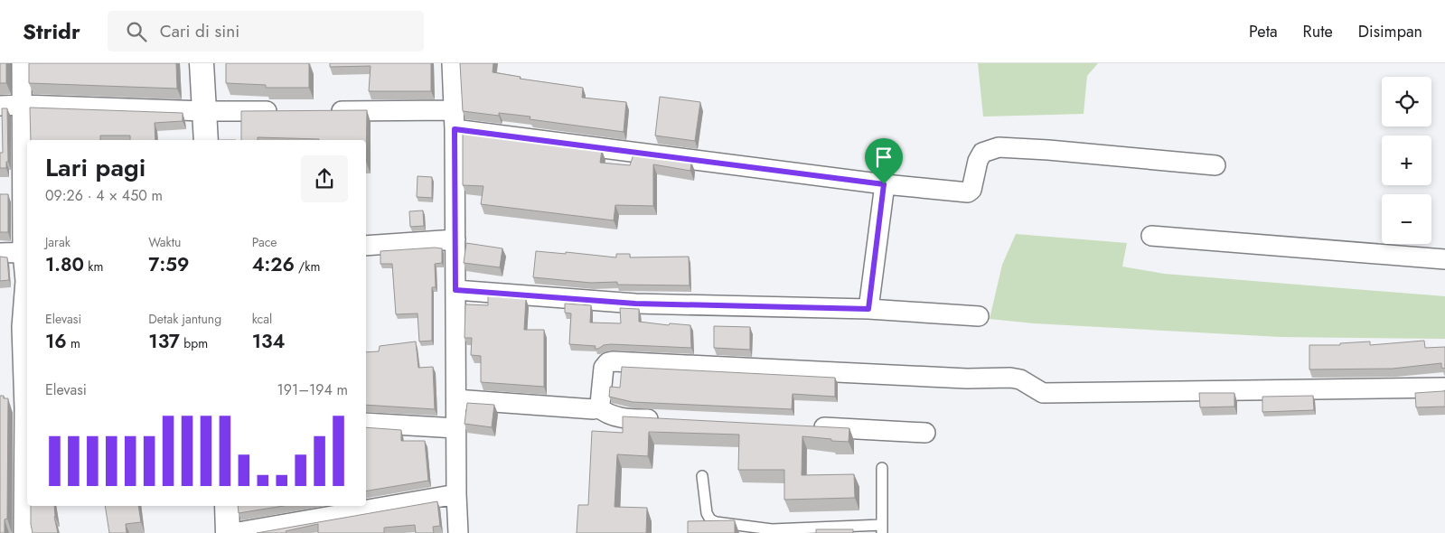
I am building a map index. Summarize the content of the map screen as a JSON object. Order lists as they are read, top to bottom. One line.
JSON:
{"page":{"header":"Stridr","search":"Cari di sini","nav":["Peta","Rute","Disimpan"],"map_buttons":["+","−"],"heading":["Lari pagi","09:26 · 4 × 450 m"],"stats":[["Jarak","1.80 km"],["Waktu","7:59"],["Pace","4:26 /km"],["Elevasi","16 m"],["Detak jantung","137 bpm"],["kcal","134"]],"chart":["Elevasi","191–194 m"]}}
